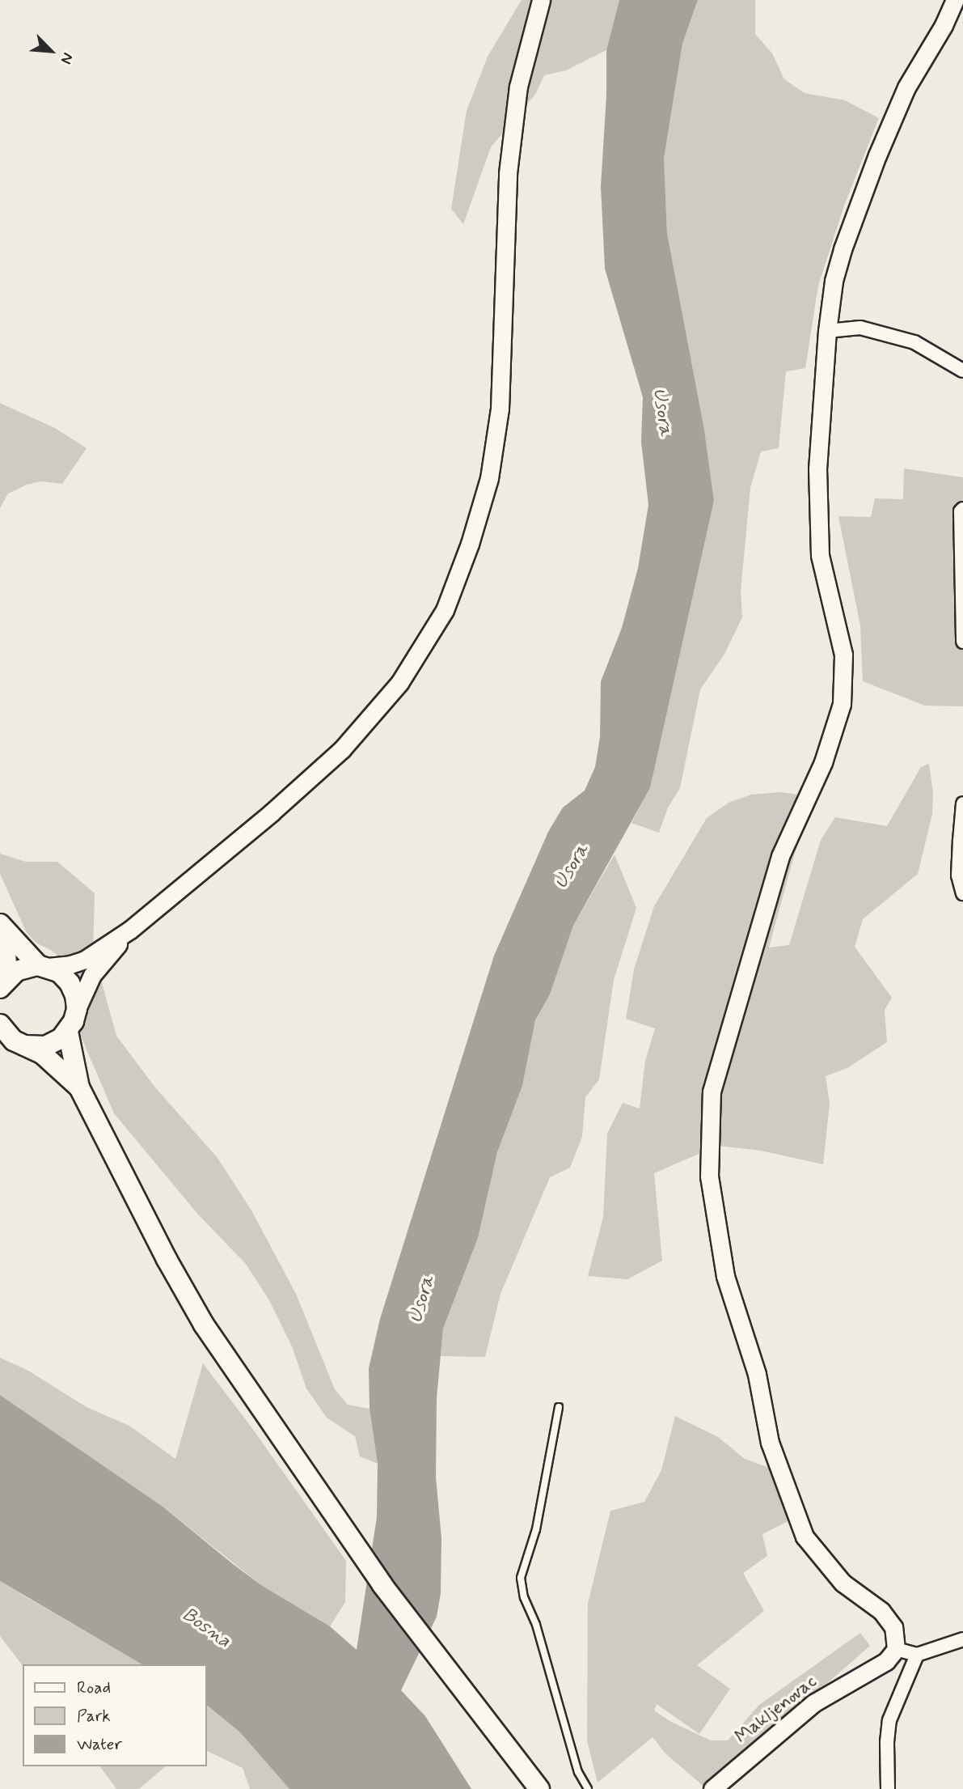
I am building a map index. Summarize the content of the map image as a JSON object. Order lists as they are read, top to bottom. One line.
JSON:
{"streets":{"street":["Makljenovac"]},"water":["Usora","Bosna"],"legend":["Road","Park","Water"],"north":"bottom right"}
